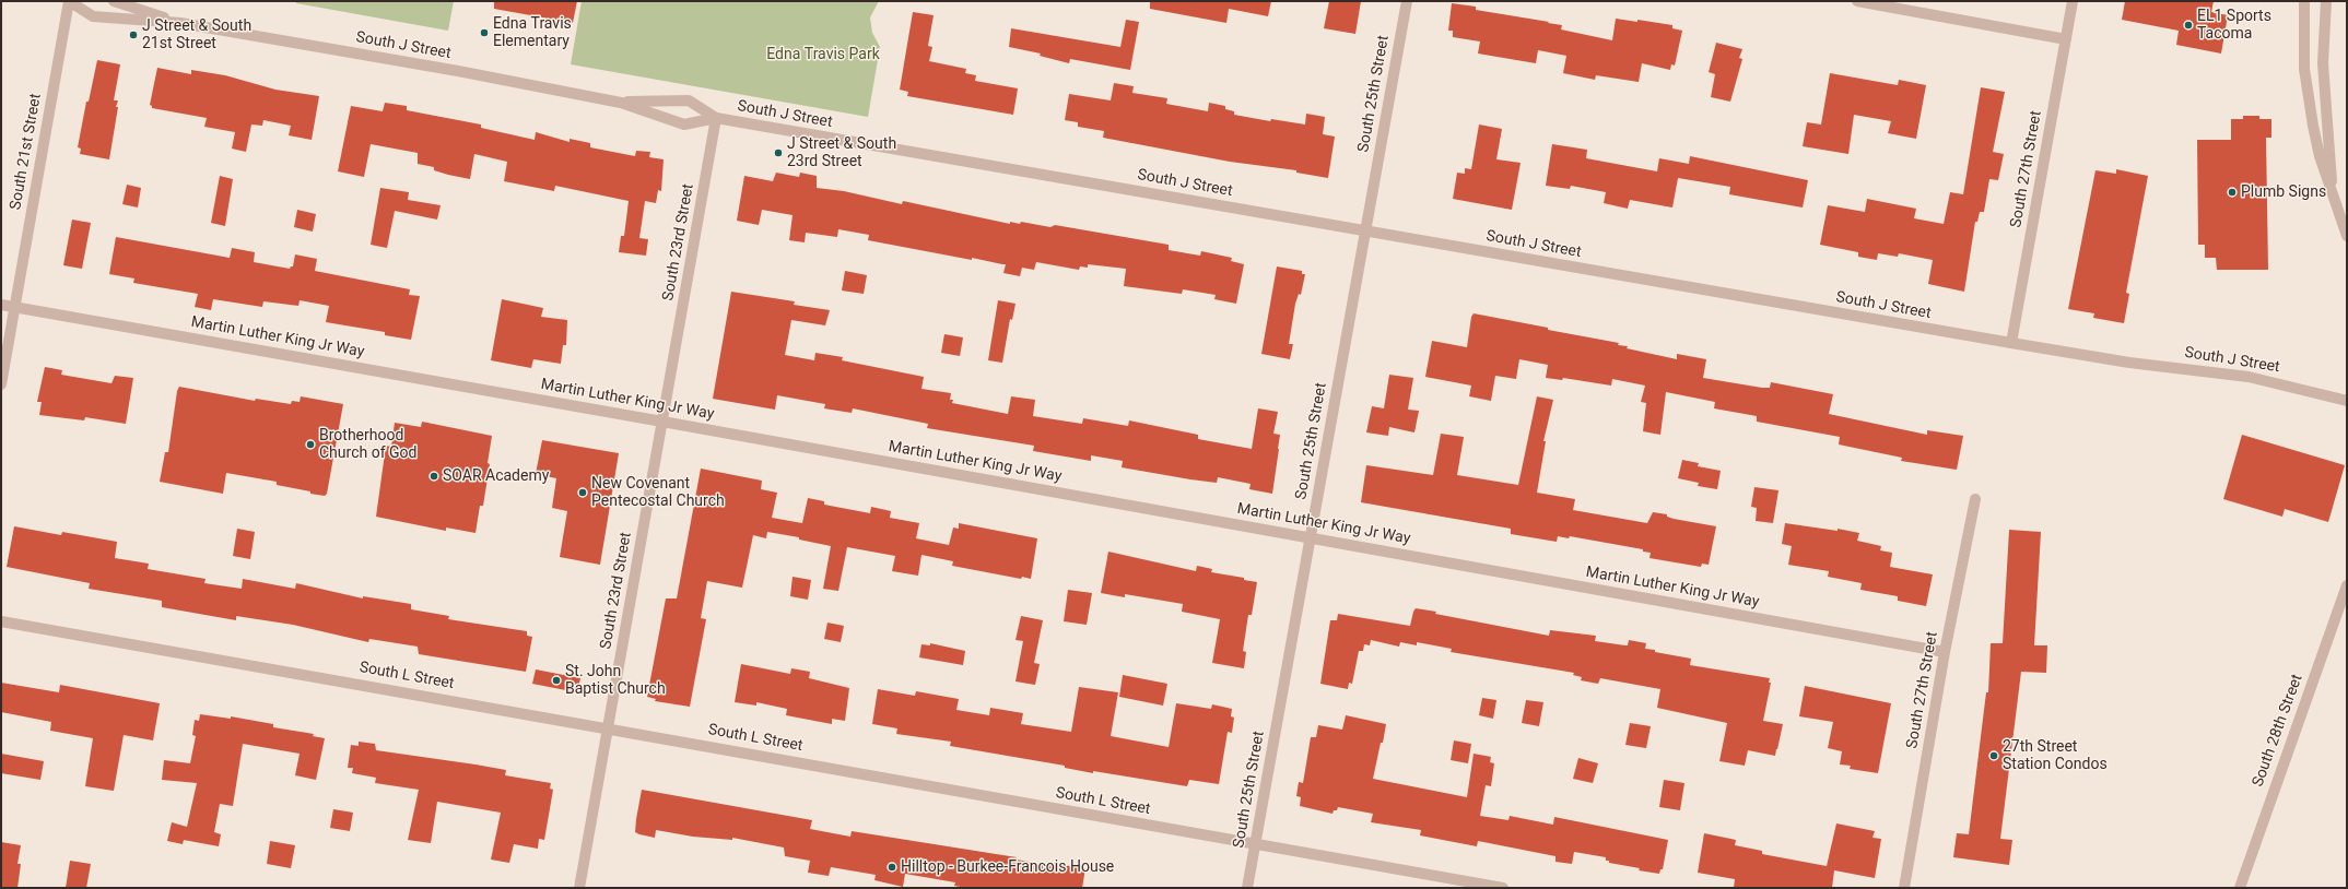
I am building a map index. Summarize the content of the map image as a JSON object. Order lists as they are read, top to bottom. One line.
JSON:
{"streets":{"street":["South J Street","South 25th Street","South 21st Street","South 27th Street","South 23rd Street","Martin Luther King Jr Way","South L Street","South 28th Street"]},"crossings":[["South J Street","South 25th Street"],["South J Street","South 21st Street"],["South J Street","South 27th Street"],["South J Street","South 23rd Street"],["South 25th Street","Martin Luther King Jr Way"],["South 25th Street","South L Street"],["South 21st Street","Martin Luther King Jr Way"],["South 27th Street","Martin Luther King Jr Way"],["South 23rd Street","Martin Luther King Jr Way"],["South 23rd Street","South L Street"]],"parks":["Edna Travis Park"],"places":["EL1 Sports Tacoma","Edna Travis Elementary","J Street & South 21st Street","J Street & South 23rd Street","Plumb Signs","Brotherhood Church of God","SOAR Academy","New Covenant Pentecostal Church","St. John Baptist Church","27th Street Station Condos","Hilltop - Burkee-Francois House"]}
